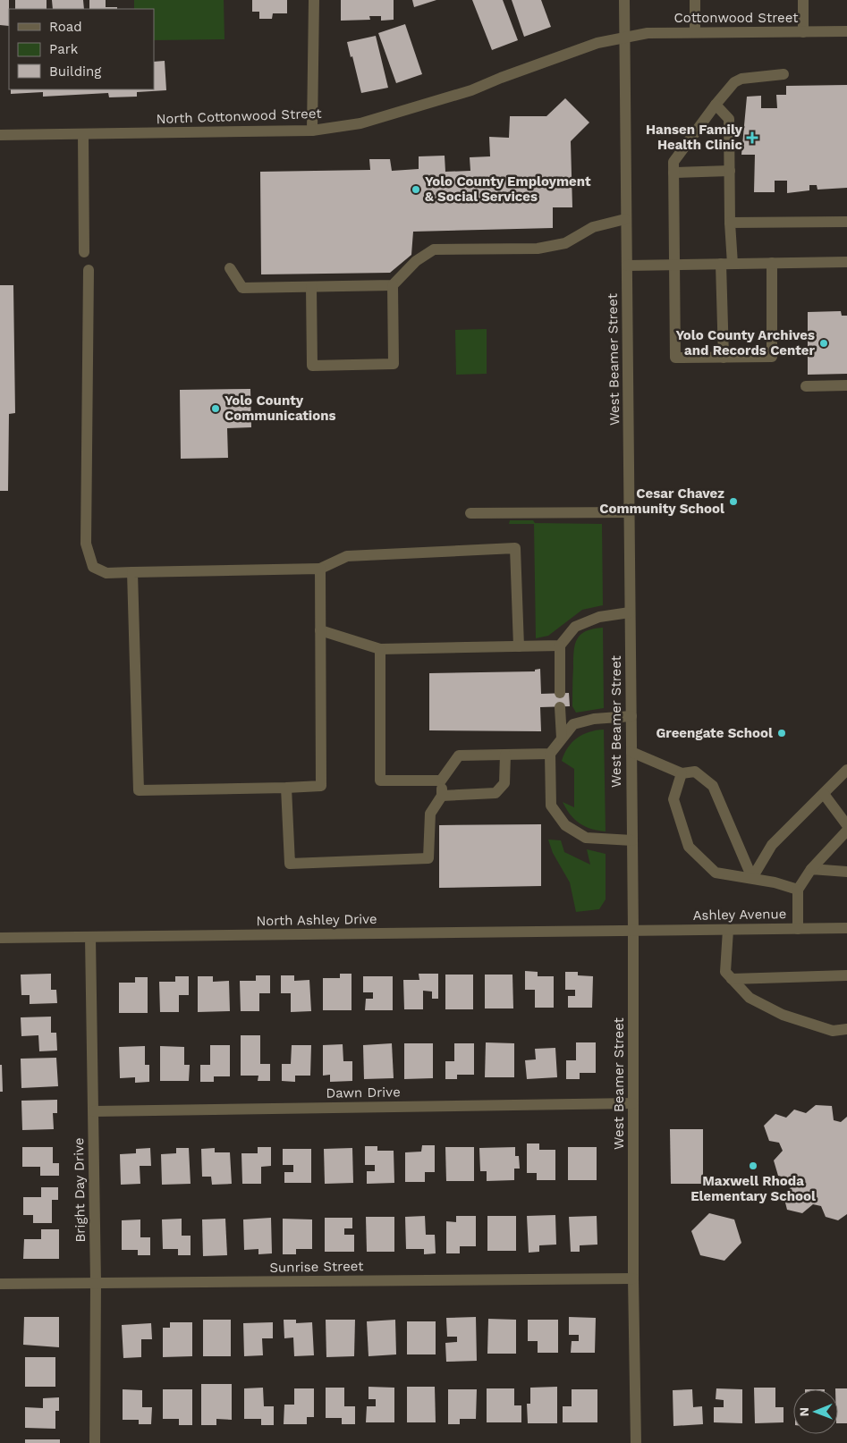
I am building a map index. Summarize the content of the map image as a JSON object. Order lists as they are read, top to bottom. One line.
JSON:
{"streets":{"street":["Cottonwood Street","North Cottonwood Street","West Beamer Street","Ashley Avenue","North Ashley Drive","Dawn Drive","Bright Day Drive","Sunrise Street"]},"crossings":[["Cottonwood Street","North Cottonwood Street"],["Cottonwood Street","West Beamer Street"],["North Cottonwood Street","West Beamer Street"],["West Beamer Street","Ashley Avenue"],["West Beamer Street","North Ashley Drive"],["West Beamer Street","Dawn Drive"],["West Beamer Street","Sunrise Street"],["Ashley Avenue","North Ashley Drive"],["North Ashley Drive","Bright Day Drive"],["Dawn Drive","Bright Day Drive"],["Bright Day Drive","Sunrise Street"]],"places":{"health":["Hansen Family Health Clinic"],"other":["Yolo County Employment & Social Services","Yolo County Archives and Records Center","Yolo County Communications","Cesar Chavez Community School","Greengate School","Maxwell Rhoda Elementary School"]},"legend":["Road","Park","Building"],"north":"left"}
